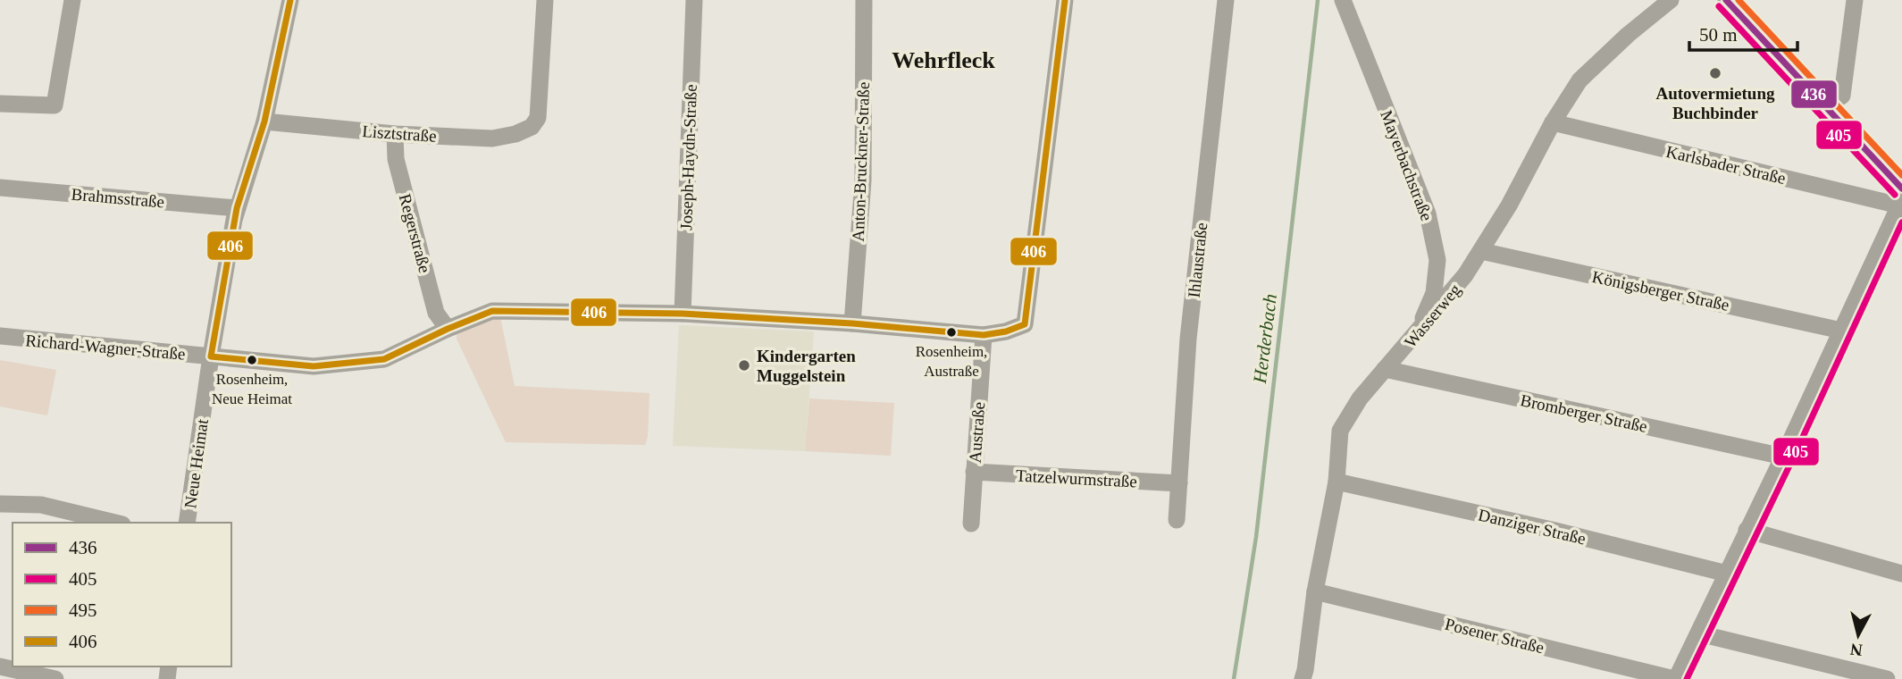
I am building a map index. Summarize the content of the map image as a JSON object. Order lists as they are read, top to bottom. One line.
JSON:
{"streets":{"street":["Lisztstraße","Joseph-Haydn-Straße","Anton-Bruckner-Straße","Karlsbader Straße","Mayerbachstraße","Brahmsstraße","Regerstraße","Ihlaustraße","Königsberger Straße","Wasserweg","Richard-Wagner-Straße","Bromberger Straße","Austraße","Neue Heimat","Tatzelwurmstraße","Danziger Straße","Posener Straße"]},"crossings":[["Lisztstraße","Regerstraße"],["Lisztstraße","Neue Heimat"],["Joseph-Haydn-Straße","Richard-Wagner-Straße"],["Anton-Bruckner-Straße","Richard-Wagner-Straße"],["Karlsbader Straße","Wasserweg"],["Mayerbachstraße","Wasserweg"],["Brahmsstraße","Neue Heimat"],["Regerstraße","Richard-Wagner-Straße"],["Ihlaustraße","Tatzelwurmstraße"],["Königsberger Straße","Wasserweg"],["Wasserweg","Bromberger Straße"],["Wasserweg","Danziger Straße"],["Wasserweg","Posener Straße"],["Richard-Wagner-Straße","Austraße"],["Richard-Wagner-Straße","Neue Heimat"],["Austraße","Tatzelwurmstraße"]],"districts":["Wehrfleck"],"water":["Herderbach"],"places":["Autovermietung Buchbinder","Rosenheim, Austraße","Rosenheim, Neue Heimat","Kindergarten Muggelstein"],"lines":["transit line 436","transit line 495","transit line 406","transit line 405"],"legend":["436","405","495","406"],"scale_bar":"50 m","north":"bottom"}
